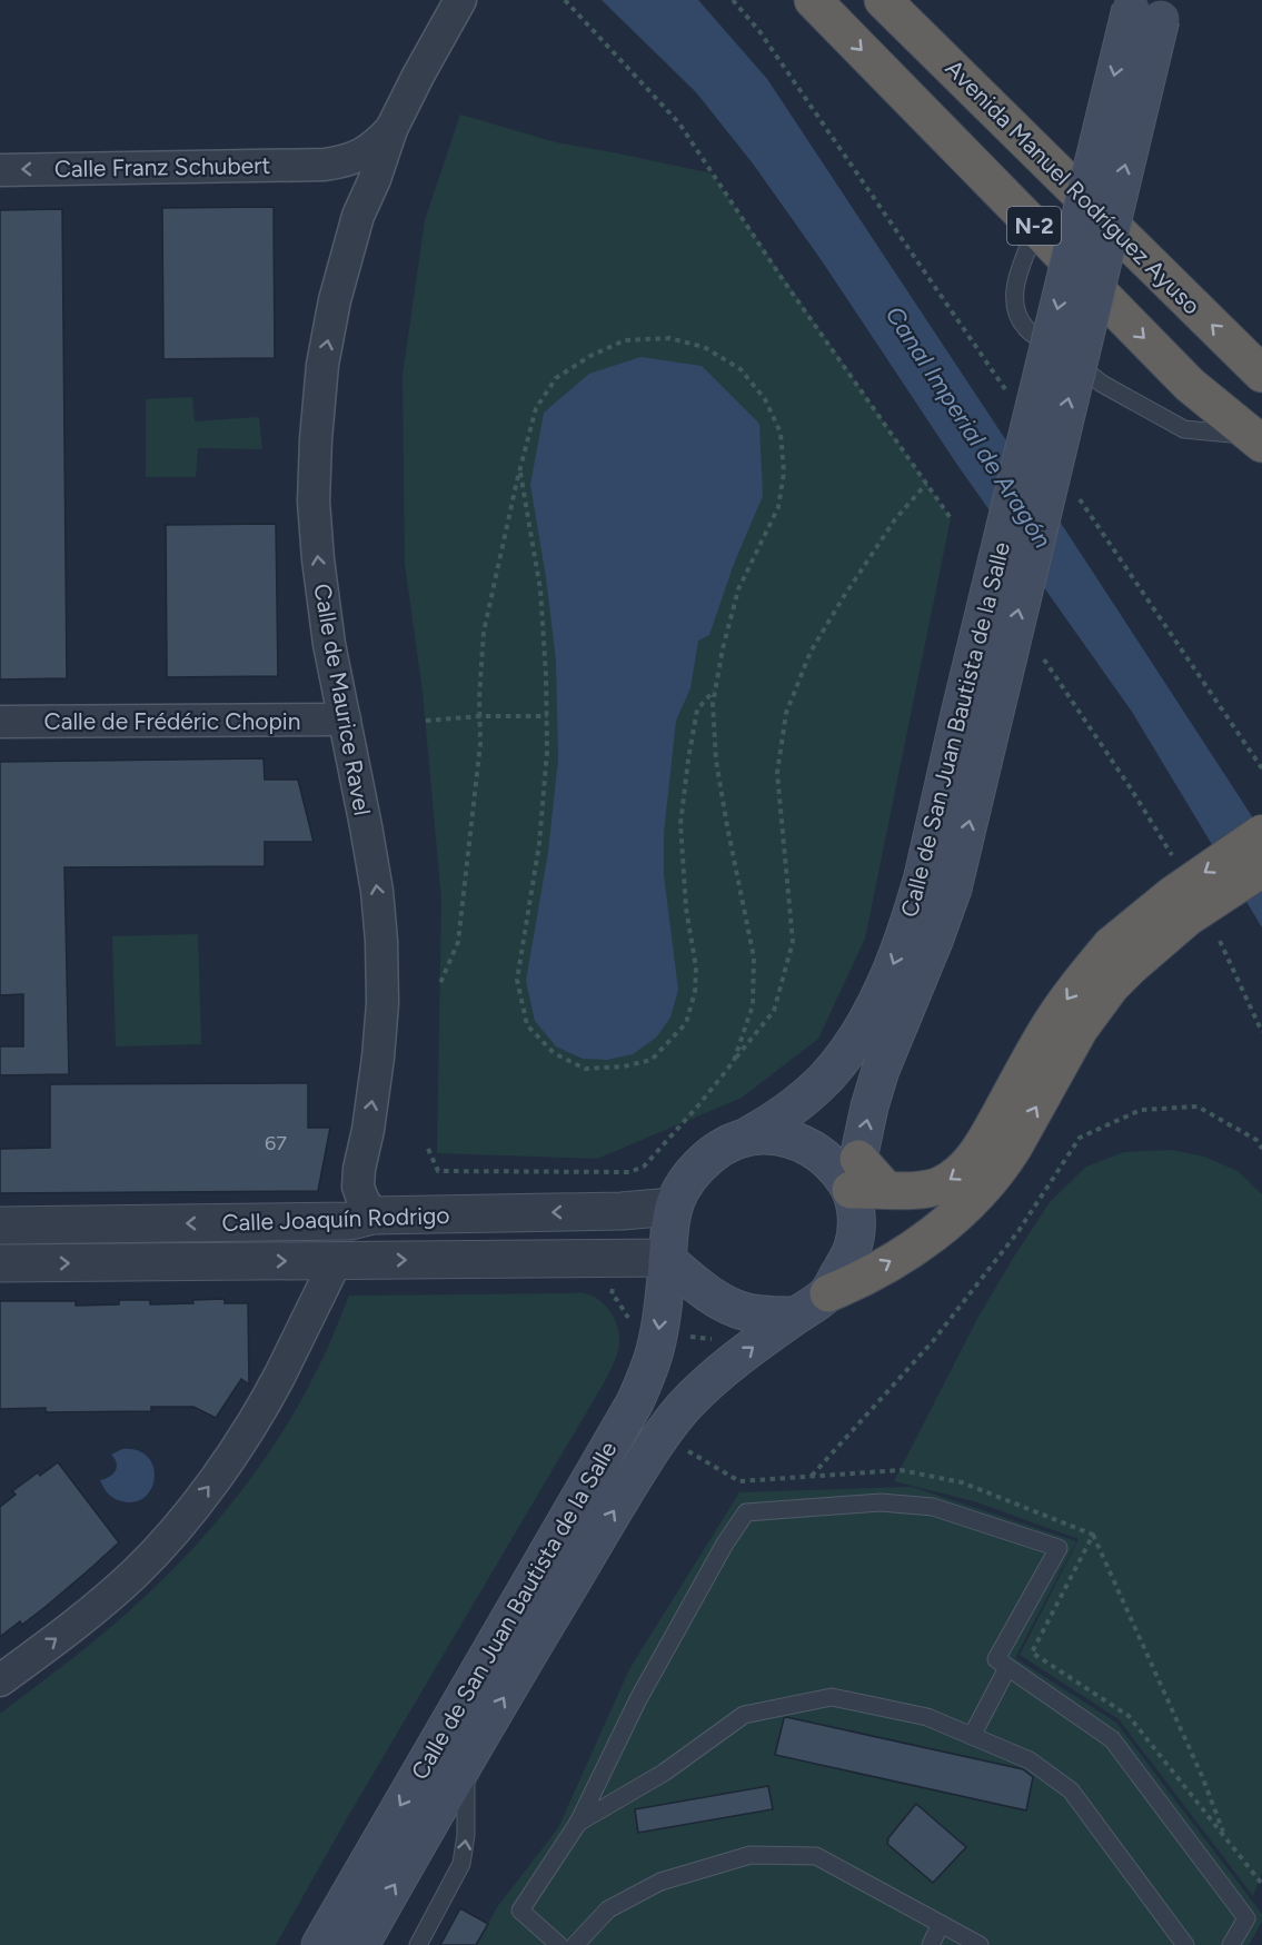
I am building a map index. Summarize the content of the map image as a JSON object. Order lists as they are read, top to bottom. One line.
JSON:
{"streets":{"highway":["Avenida Manuel Rodríguez Ayuso","N-2"],"main road":["Calle de San Juan Bautista de la Salle"],"street":["Calle Franz Schubert","Calle de Maurice Ravel","Calle de Frédéric Chopin","Calle Joaquín Rodrigo"]},"crossings":[["Calle Franz Schubert","Calle de Maurice Ravel"],["Calle de Maurice Ravel","Calle de Frédéric Chopin"],["Calle de Maurice Ravel","Calle Joaquín Rodrigo"],["Calle de San Juan Bautista de la Salle","Calle Joaquín Rodrigo"]],"one_way":["Calle Franz Schubert","Calle de Maurice Ravel"],"water":["Canal Imperial de Aragón"],"house_numbers":["67"]}
